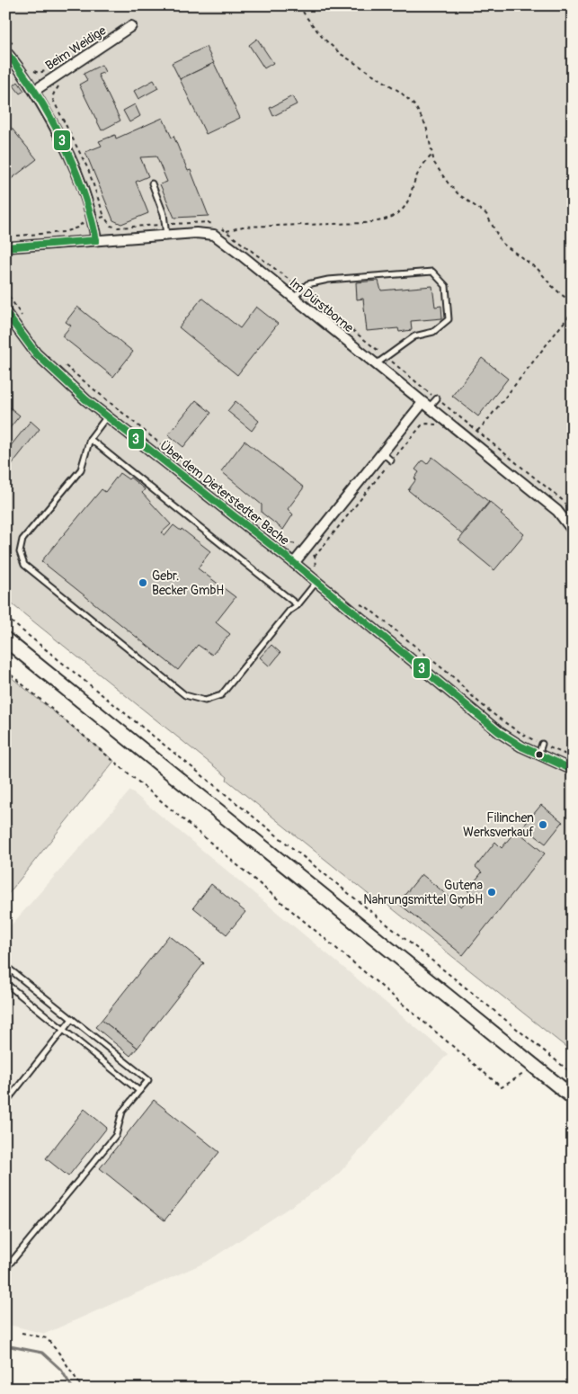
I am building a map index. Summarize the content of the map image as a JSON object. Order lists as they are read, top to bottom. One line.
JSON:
{"streets":{"street":["Beim Weidige","Im Dürstborne","Über dem Dieterstedter Bache"]},"crossings":[["Im Dürstborne","Über dem Dieterstedter Bache"]],"places":["Gebr. Becker GmbH","Filinchen Werksverkauf","Gutena Nahrungsmittel GmbH"],"lines":["transit line 3"]}
